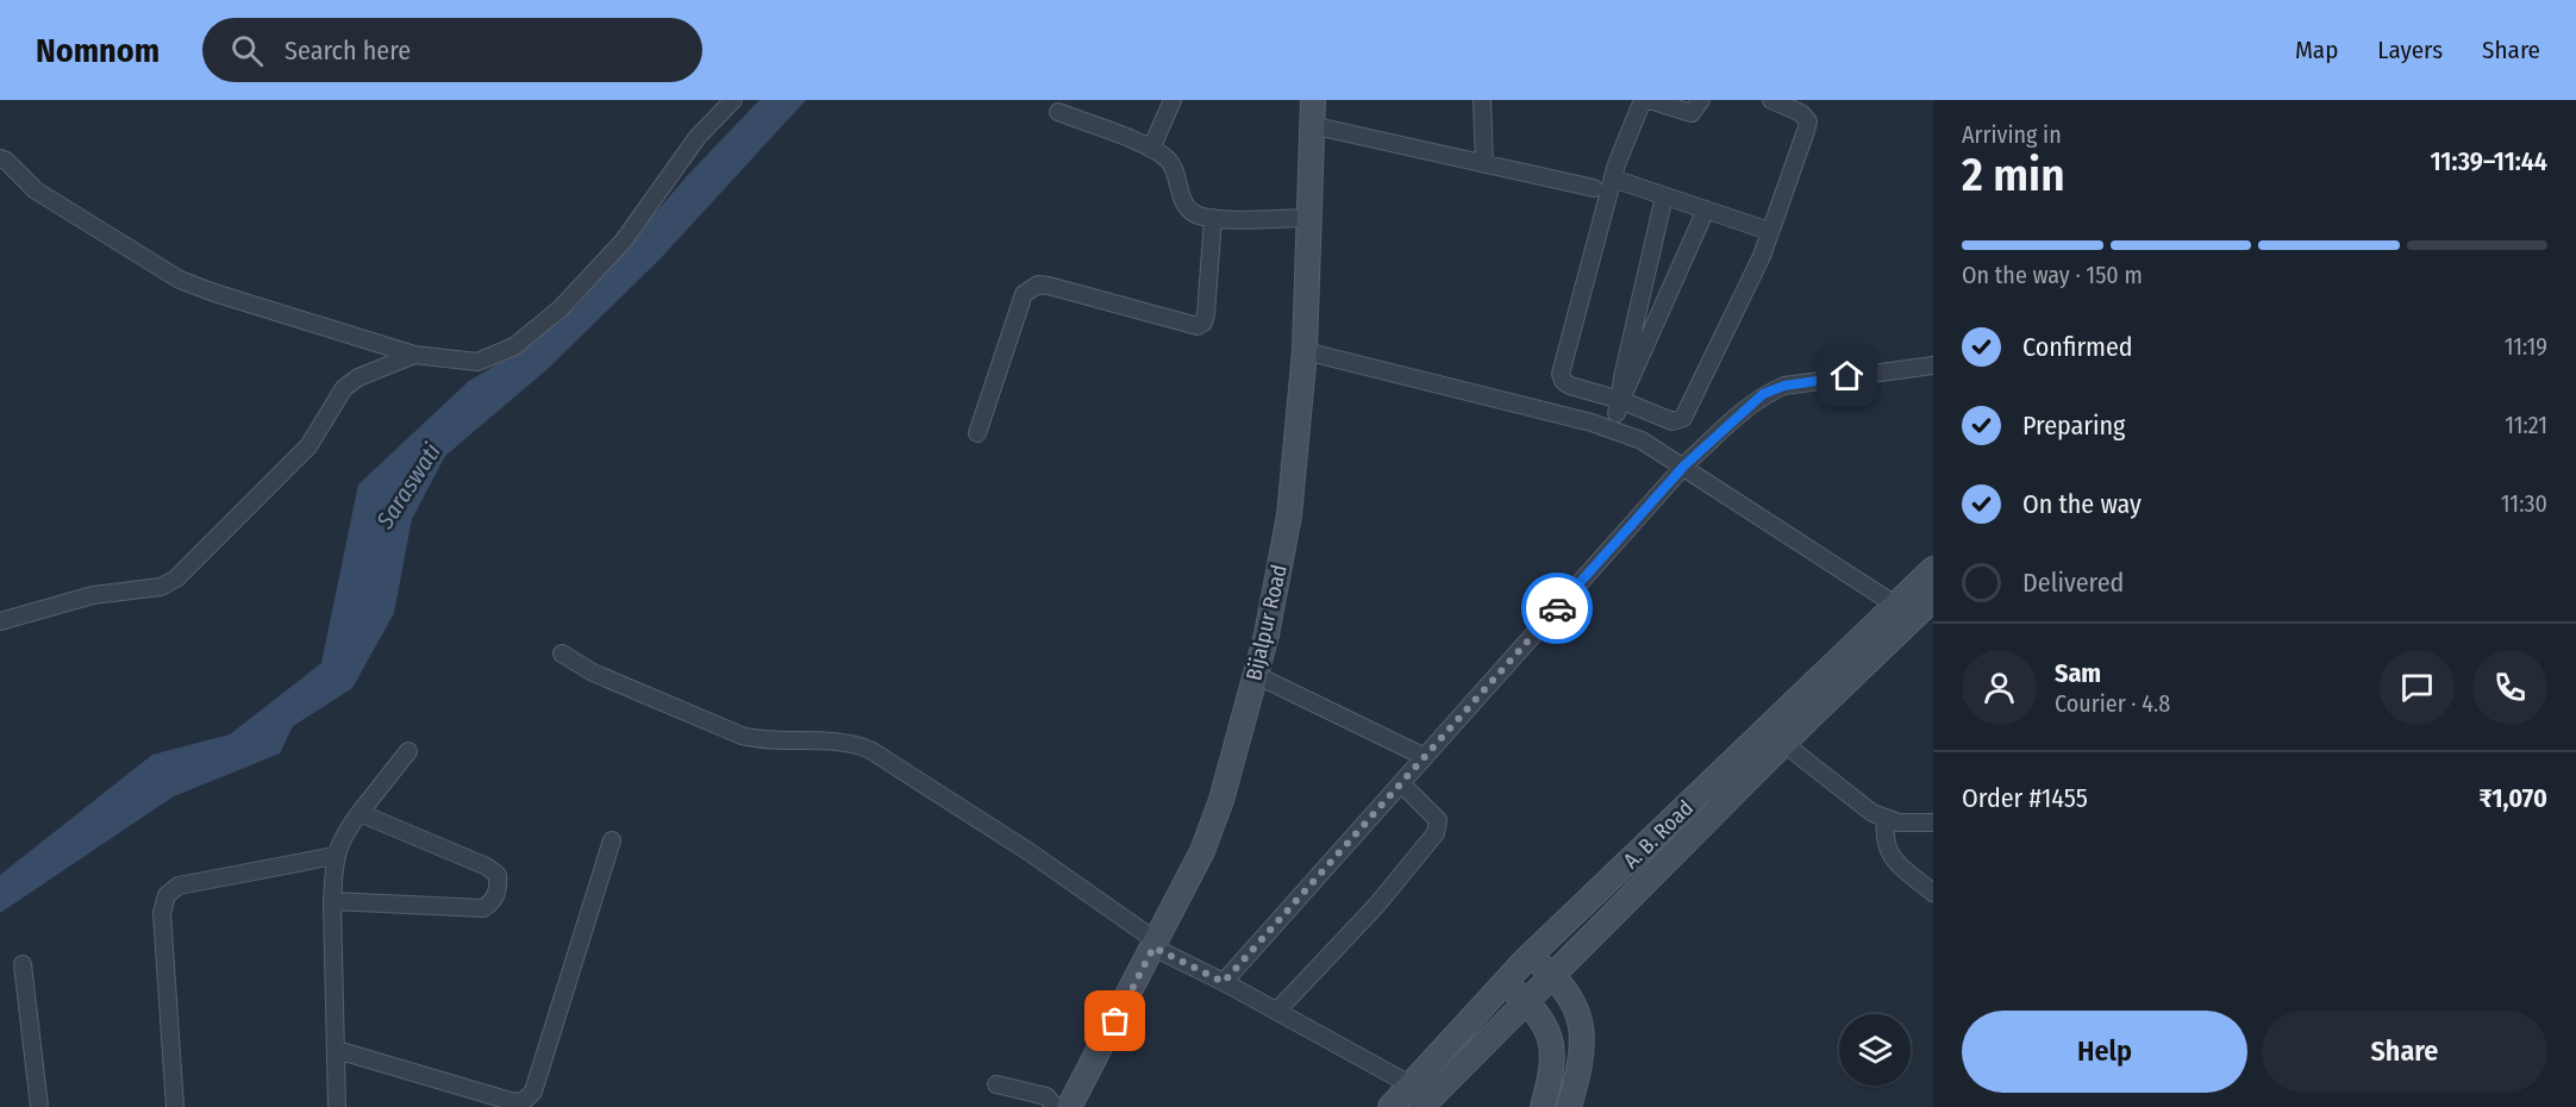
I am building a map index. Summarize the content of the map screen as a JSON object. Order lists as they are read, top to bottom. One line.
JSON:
{"streets":{"main road":["Bijalpur Road","A. B. Road"]},"water":["Saraswati"],"page":{"header":"Nomnom","search":"Search here","nav":["Map","Layers","Share"],"heading":["2 min","Arriving in","11:39–11:44"],"panel":["Sam","Courier · 4.8","Order #1455","₹1,070"],"bar":"On the way · 150 m","list":[["Confirmed","11:19"],["Preparing","11:21"],["On the way","11:30"],"Delivered"],"buttons":["Help","Share"]}}
